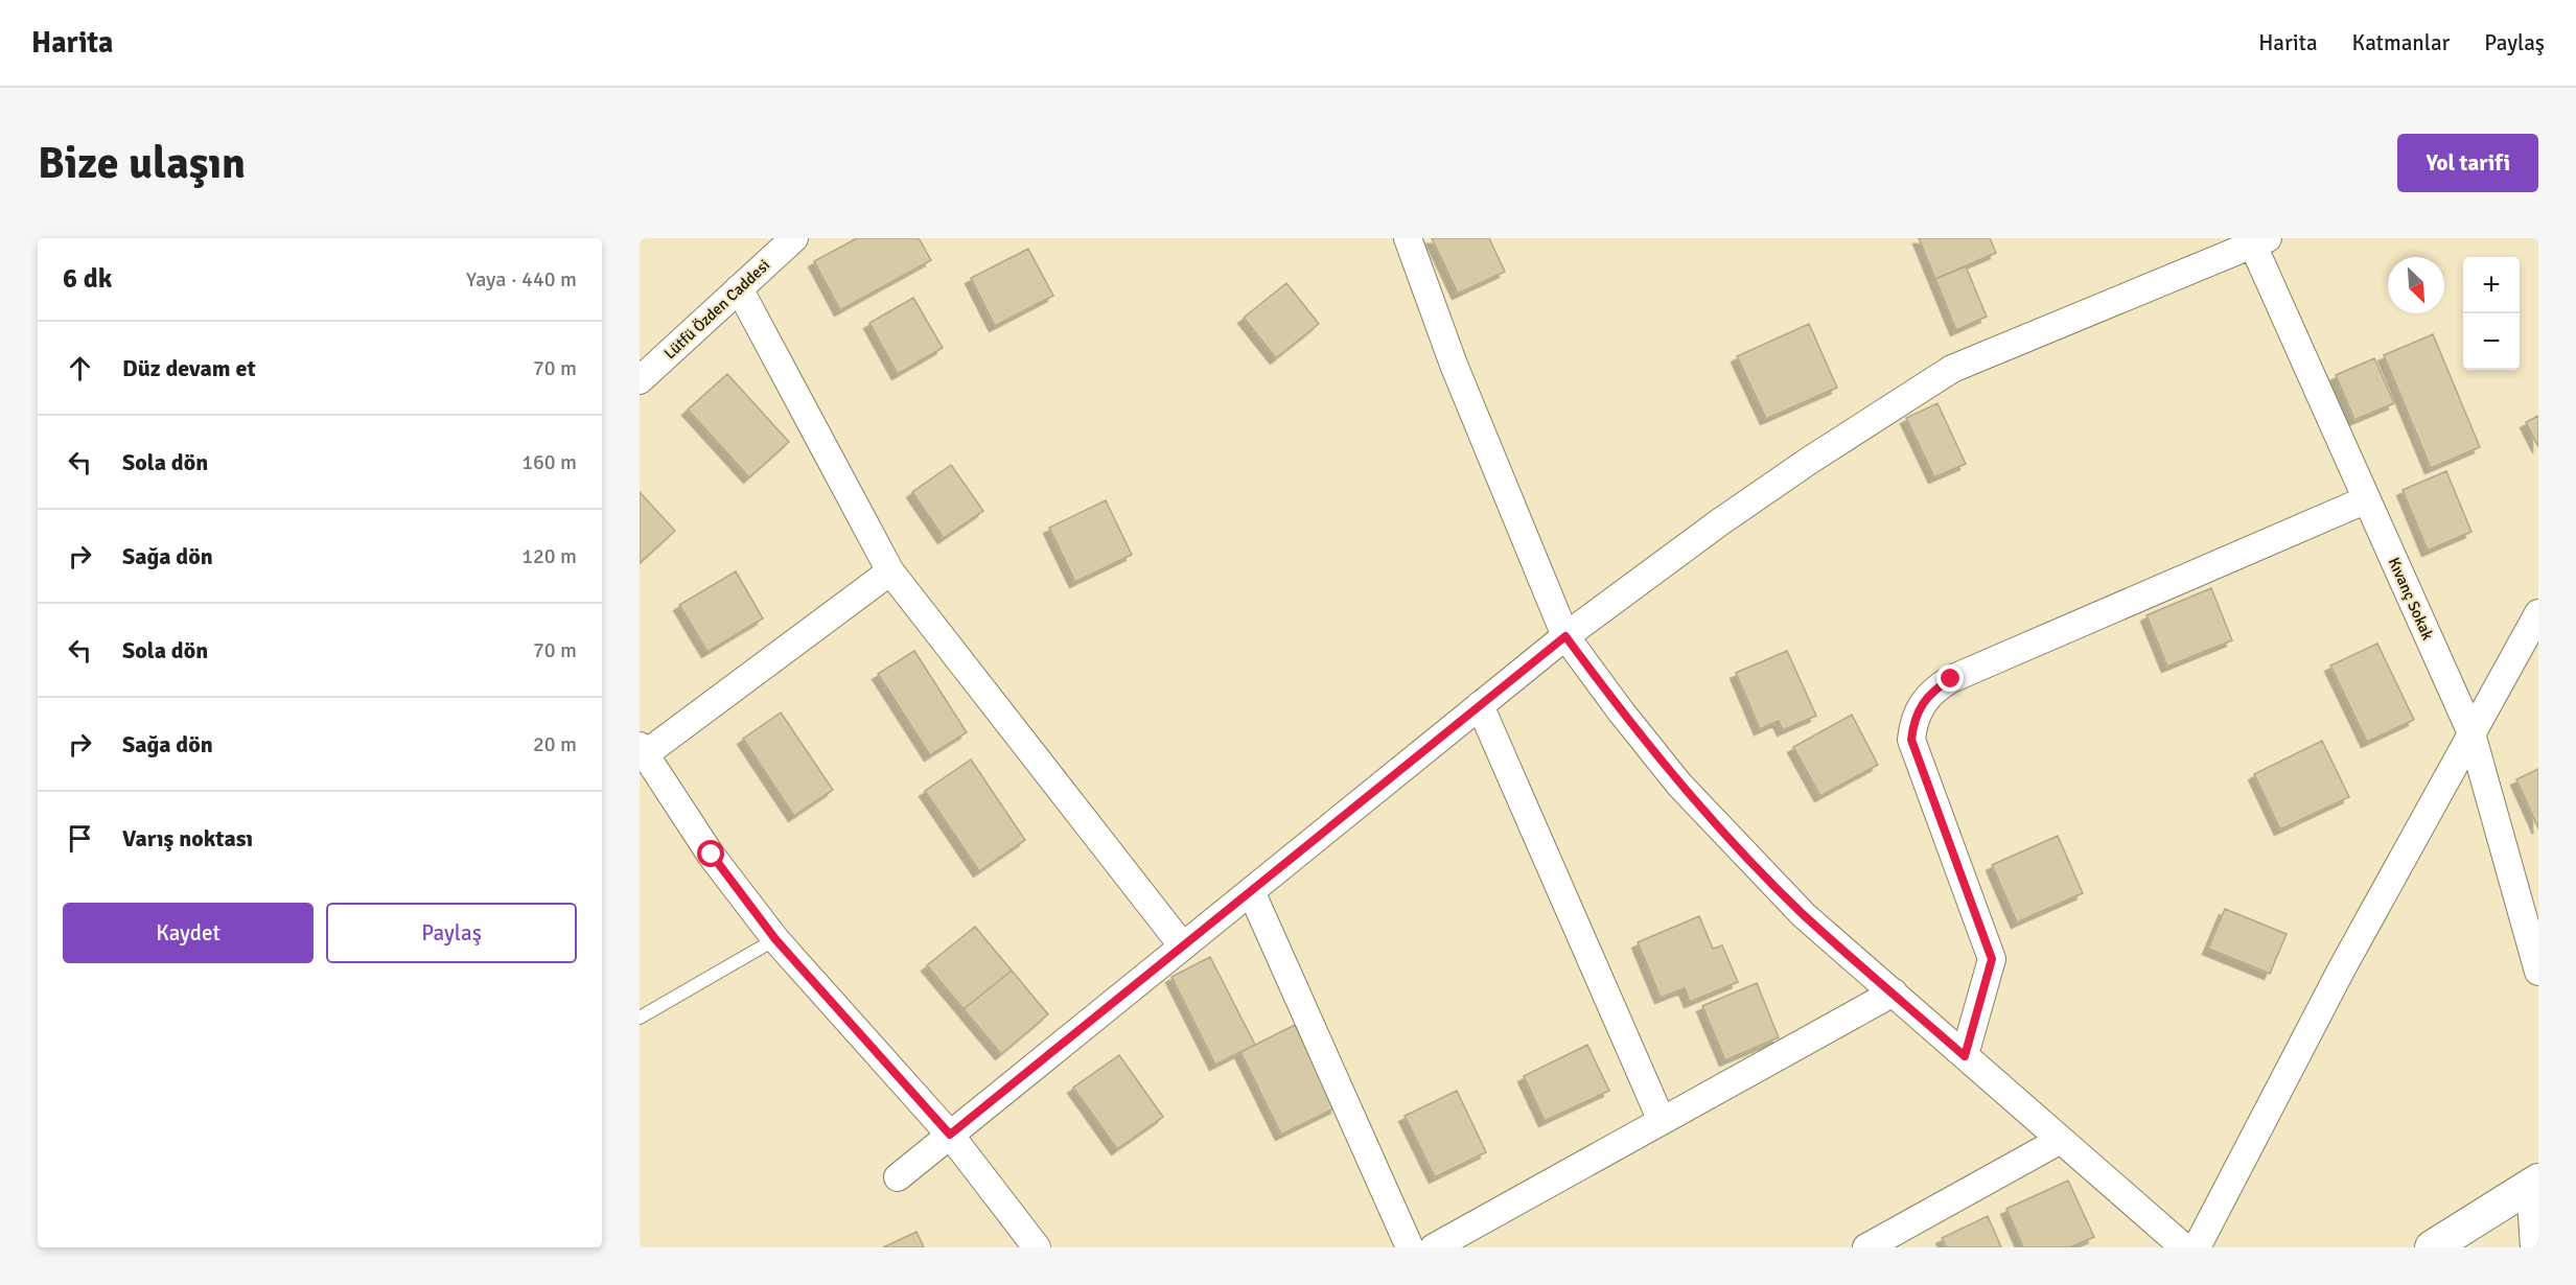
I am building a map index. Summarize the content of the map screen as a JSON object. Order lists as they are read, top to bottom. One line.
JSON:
{"streets":{"street":["Lütfü Özden Caddesi","Kıvanç Sokak"]},"north":"bottom right","page":{"header":"Harita","nav":["Harita","Katmanlar","Paylaş"],"buttons":["Yol tarifi",["Kaydet","Paylaş"]],"title":"Bize ulaşın","heading":["6 dk","Yaya · 440 m"],"map_buttons":["+","−"],"list":[["Düz devam et","70 m"],["Sola dön","160 m"],["Sağa dön","120 m"],["Sola dön","70 m"],["Sağa dön","20 m"],"Varış noktası"]}}
